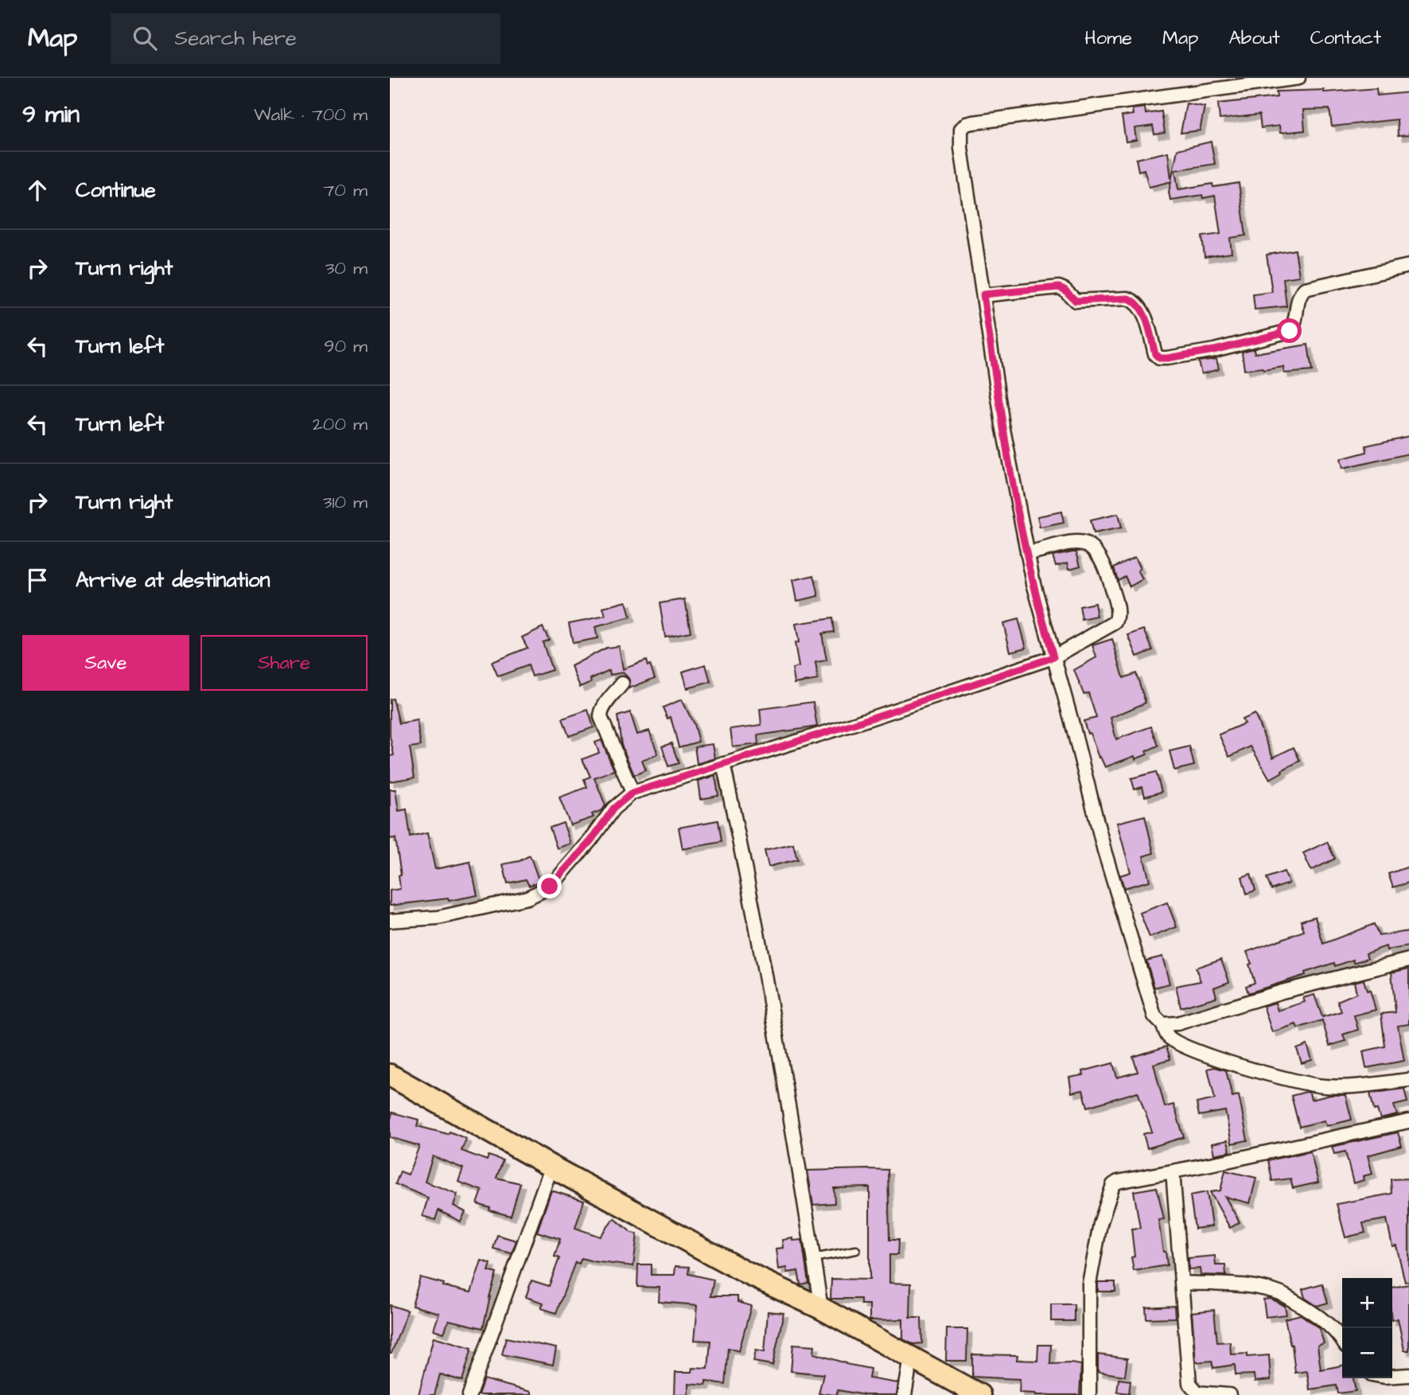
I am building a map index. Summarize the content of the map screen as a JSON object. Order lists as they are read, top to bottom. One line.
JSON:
{"page":{"header":"Map","search":"Search here","nav":["Home","Map","About","Contact"],"heading":["9 min","Walk · 700 m"],"list":[["Continue","70 m"],["Turn right","30 m"],["Turn left","90 m"],["Turn left","200 m"],["Turn right","310 m"],"Arrive at destination"],"buttons":["Save","Share"],"map_buttons":["+","−"]}}
